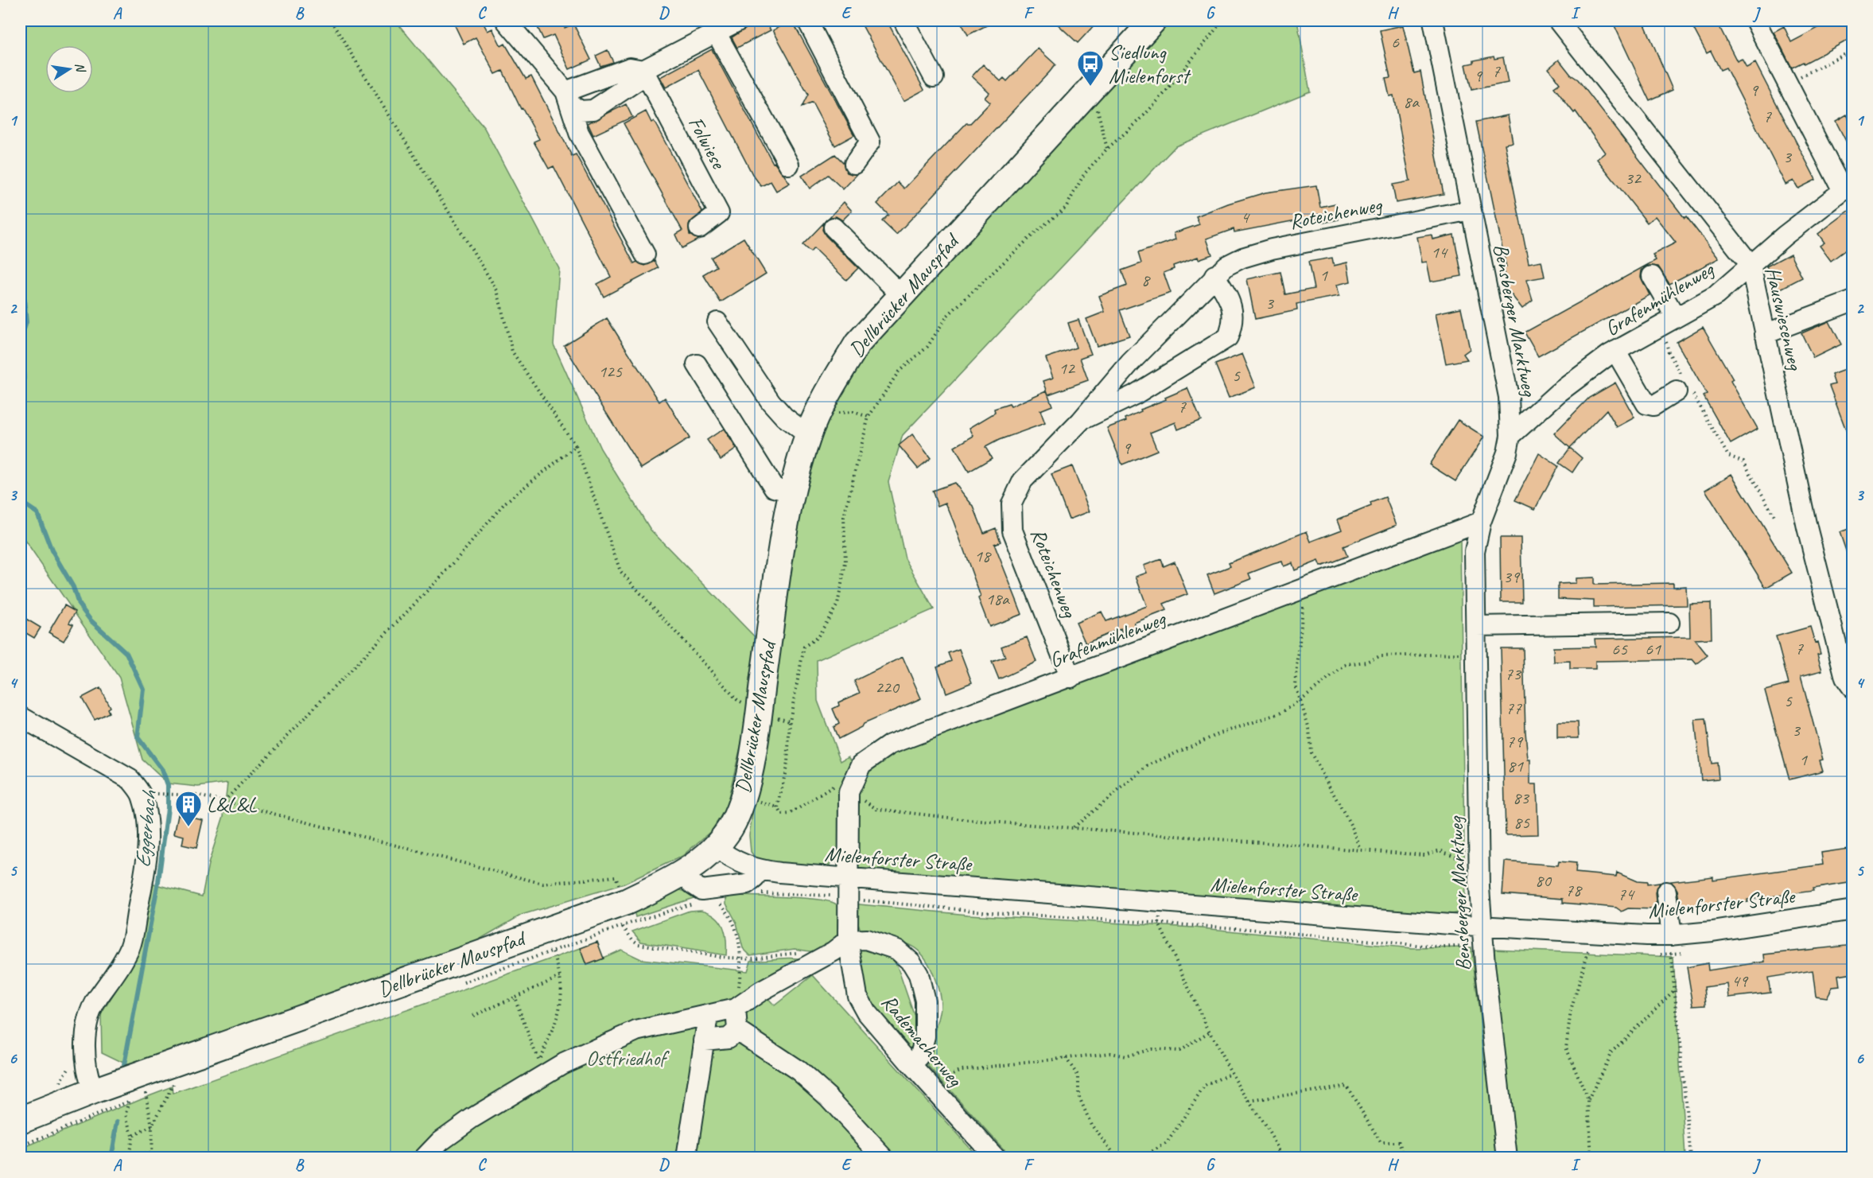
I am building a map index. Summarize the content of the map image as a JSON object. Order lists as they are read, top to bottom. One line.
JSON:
{"streets":{"main road":["Dellbrücker Mauspfad"],"street":["Folwiese","Roteichenweg","Grafenmühlenweg","Hauswiesenweg","Bensberger Marktweg","Mielenforster Straße","Rademacherweg"]},"crossings":[["Roteichenweg","Grafenmühlenweg"],["Roteichenweg","Bensberger Marktweg"],["Dellbrücker Mauspfad","Mielenforster Straße"],["Grafenmühlenweg","Hauswiesenweg"],["Grafenmühlenweg","Bensberger Marktweg"],["Grafenmühlenweg","Mielenforster Straße"],["Grafenmühlenweg","Rademacherweg"],["Bensberger Marktweg","Mielenforster Straße"],["Mielenforster Straße","Rademacherweg"]],"water":["Eggerbach"],"parks":["Ostfriedhof"],"places":{"bus stop":["Siedlung Mielenforst"],"building":["L&L&L"]},"house_numbers":["6","7","9","9","8a","7","3","32","4","14","1","8","3","12","125","5","7","9","18","39","18a","7","65","61","73","220","5","77","3","79","1","81","83","85","80","78","74","49"],"north":"right","grid":{"columns":["A","B","C","D","E","F","G","H","I","J"],"rows":["1","2","3","4","5","6"]}}
